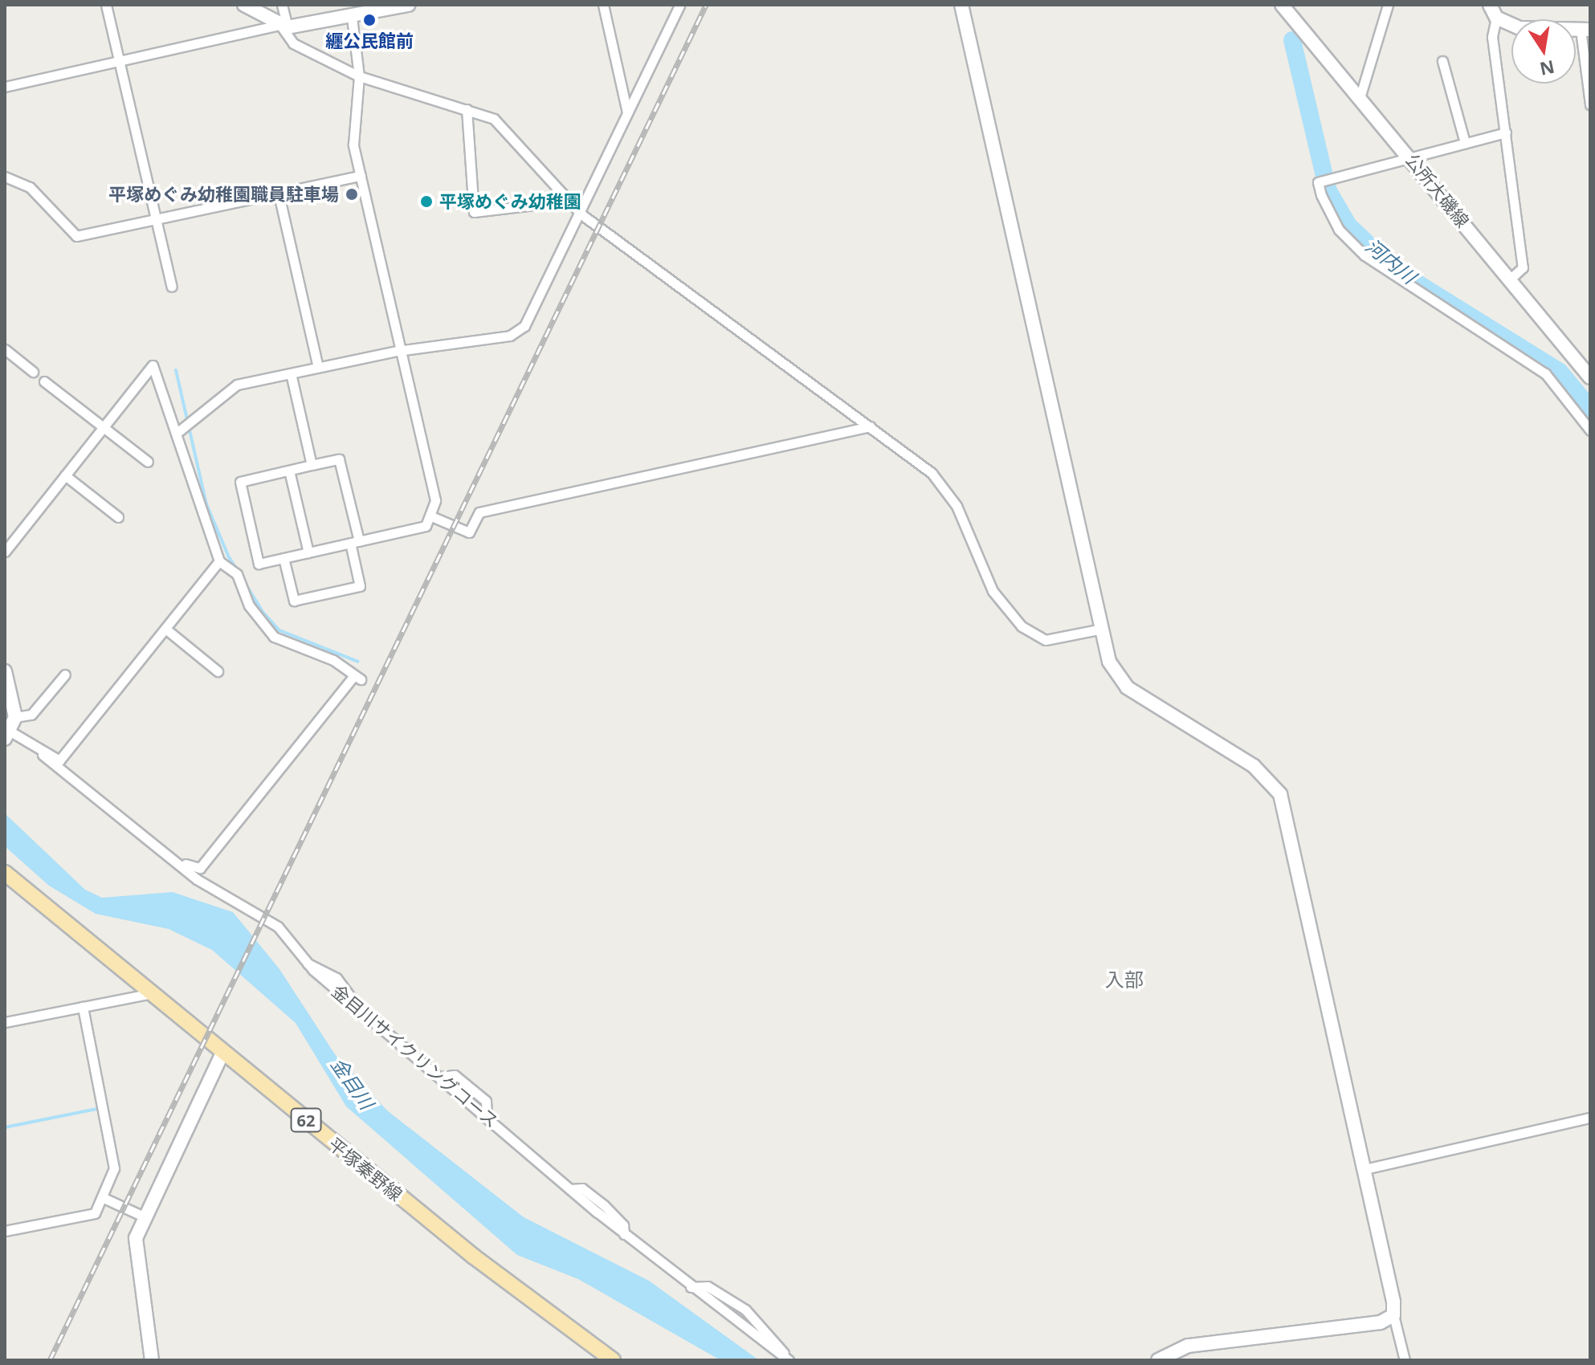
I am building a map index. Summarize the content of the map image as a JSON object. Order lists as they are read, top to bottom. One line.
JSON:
{"streets":{"main road":["62","平塚秦野線"],"street":["公所大磯線","金目川サイクリングコース"]},"districts":["入部"],"water":["河内川","金目川"],"places":["纒公民館前","平塚めぐみ幼稚園職員駐車場","平塚めぐみ幼稚園"],"north":"bottom"}
